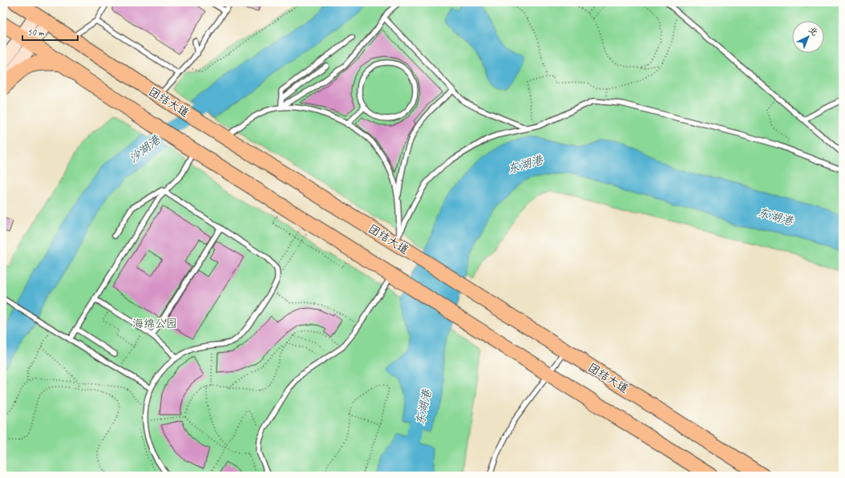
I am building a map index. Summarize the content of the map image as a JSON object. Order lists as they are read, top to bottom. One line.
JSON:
{"streets":{"main road":["团结大道"]},"water":["沙湖港","东湖港"],"parks":["海绵公园"],"scale_bar":"50 m","north":"top right"}
